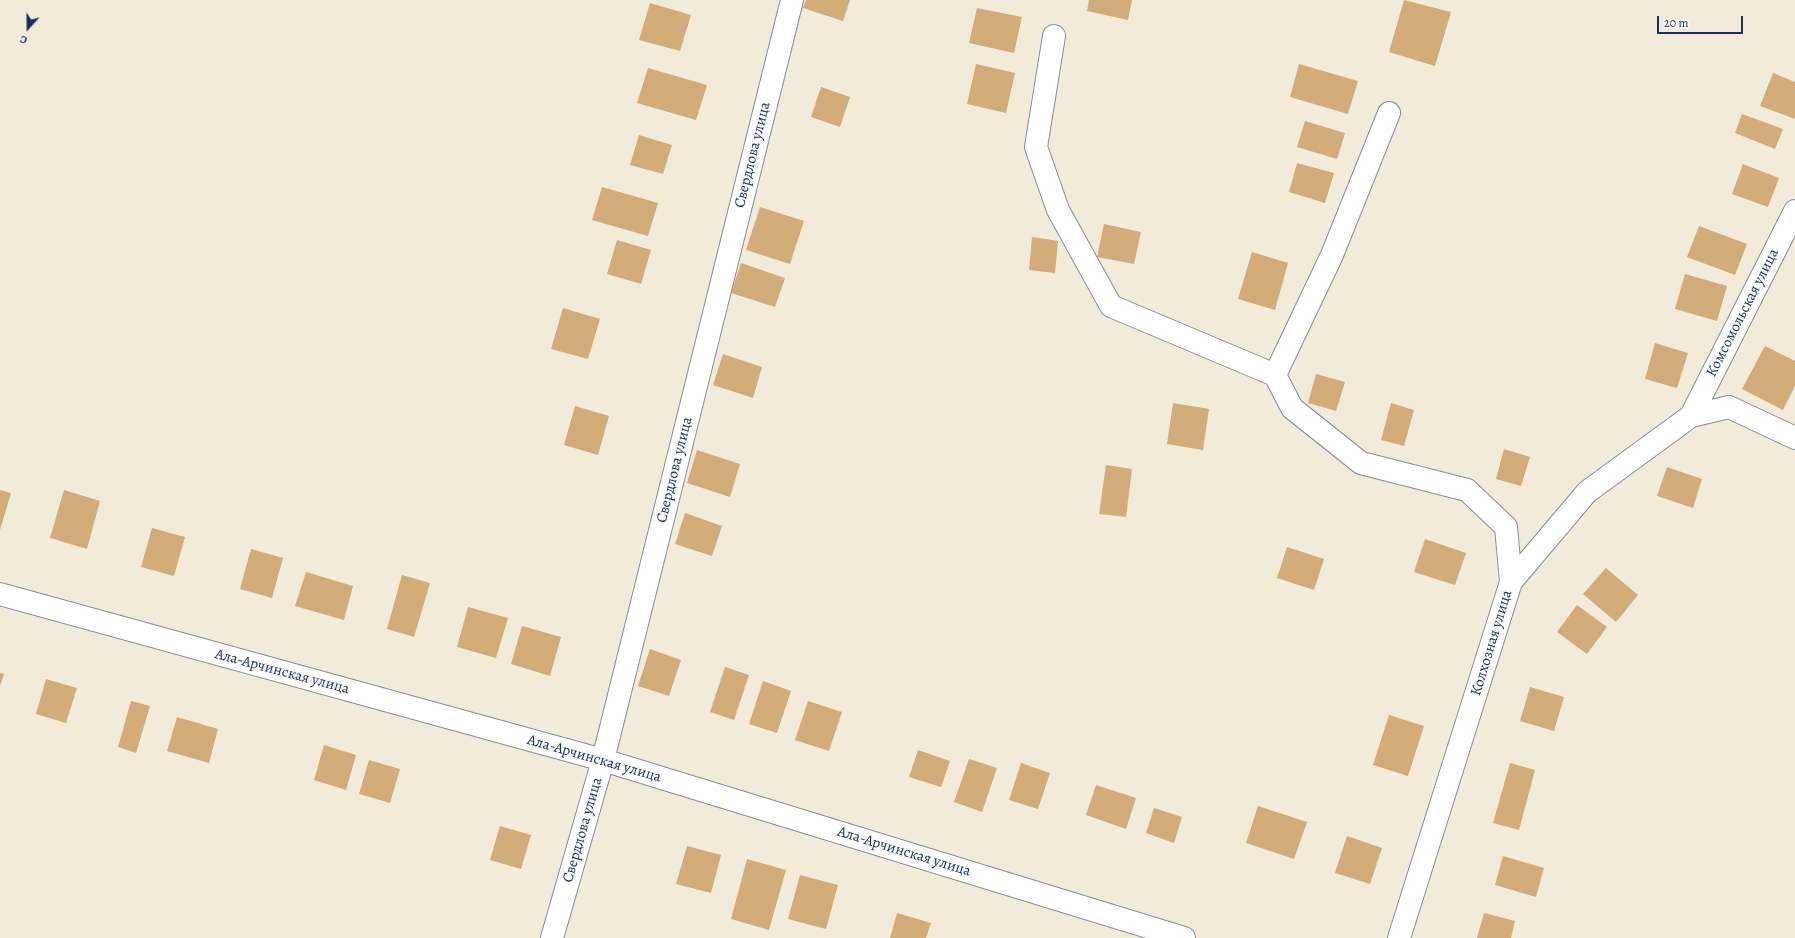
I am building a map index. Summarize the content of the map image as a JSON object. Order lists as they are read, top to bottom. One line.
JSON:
{"streets":{"street":["Свердлова улица","Комсомольская улица","Колхозная улица","Ала-Арчинская улица"]},"crossings":[["Свердлова улица","Ала-Арчинская улица"],["Комсомольская улица","Колхозная улица"]],"scale_bar":"20 m","north":"bottom"}
